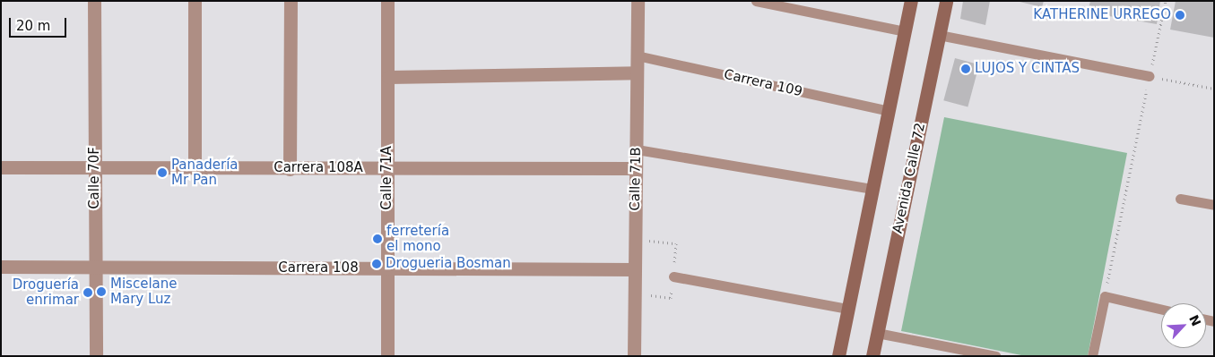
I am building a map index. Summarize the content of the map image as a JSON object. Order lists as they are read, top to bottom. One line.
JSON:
{"streets":{"main road":["Avenida Calle 72"],"street":["Carrera 108A","Calle 70F","Calle 71A","Calle 71B","Carrera 108"],"lane":["Carrera 109"]},"crossings":[["Carrera 109","Calle 71B"],["Carrera 108A","Calle 70F"],["Carrera 108A","Calle 71A"],["Carrera 108A","Calle 71B"],["Calle 70F","Carrera 108"],["Calle 71A","Carrera 108"],["Calle 71B","Carrera 108"]],"places":["KATHERINE URREGO","LUJOS Y CINTAS","Panadería Mr Pan","ferretería el mono","Drogueria Bosman","Miscelane Mary Luz","Droguería enrimar"],"scale_bar":"20 m","north":"top right"}
